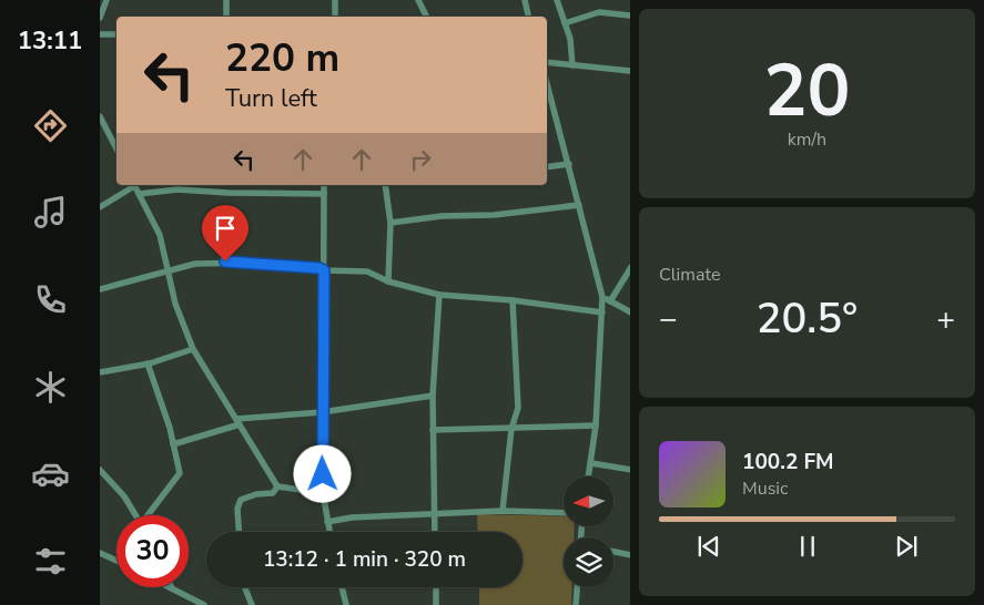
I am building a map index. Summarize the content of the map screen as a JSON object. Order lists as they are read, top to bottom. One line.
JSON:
{"north":"left","page":{"tabs":"13:11","tile":[["20","km/h"],"Climate"],"turn":["220 m","Turn left"],"heat":["−","20.5°","+"],"song":["100.2 FM","Music"],"limit":"30","trip":"13:12 · 1 min · 320 m"}}
